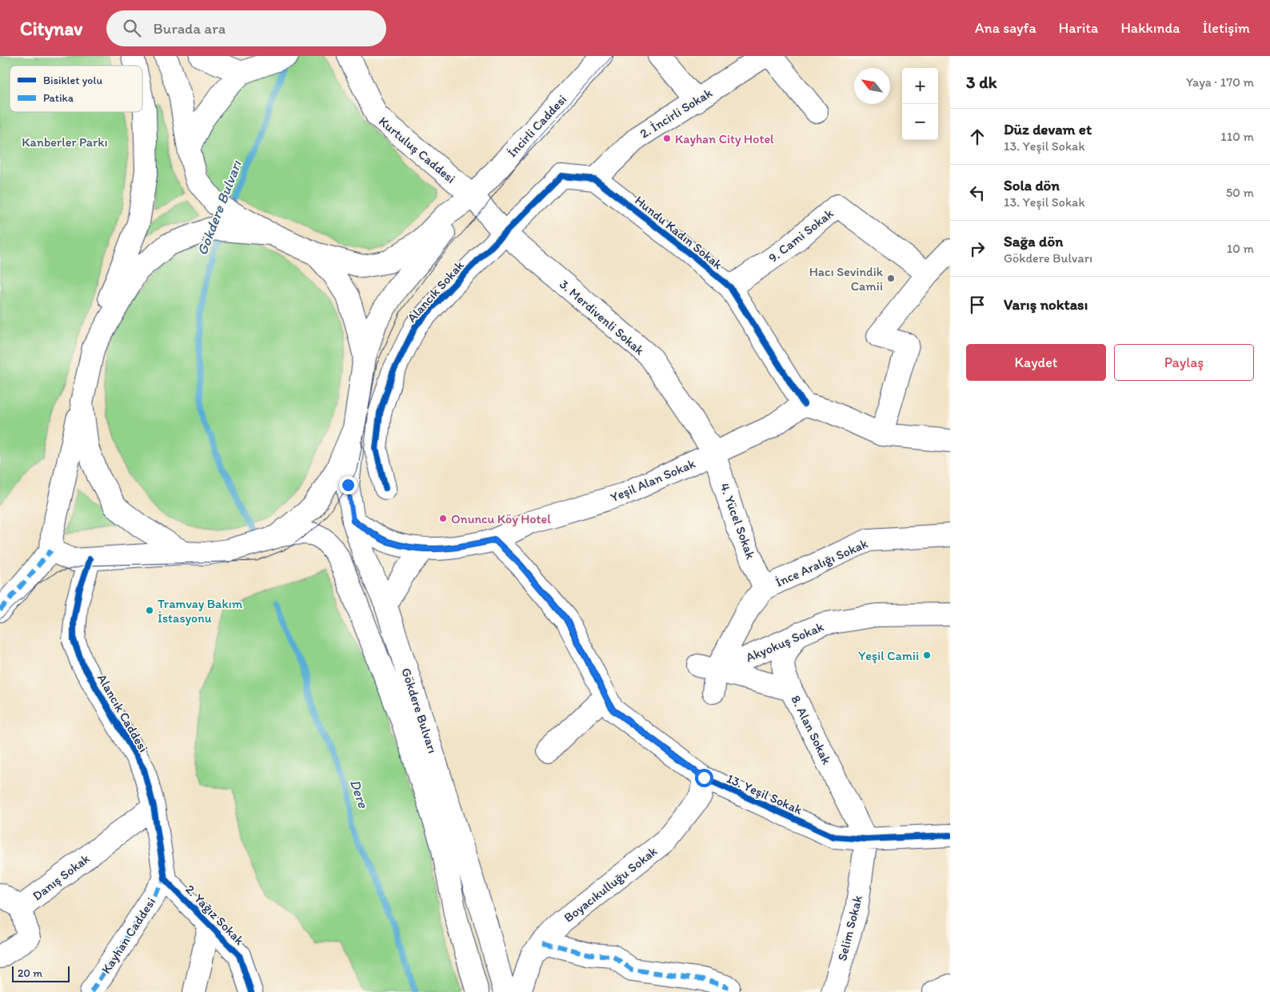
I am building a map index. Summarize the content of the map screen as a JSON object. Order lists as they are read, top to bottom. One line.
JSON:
{"streets":{"street":["2. İncirli Sokak","İncirli Caddesi","Kurtuluş Caddesi","Hundu Kadın Sokak","9. Cami Sokak","Alancık Sokak","3. Merdivenli Sokak","Yeşil Alan Sokak","4. Yücel Sokak","İnce Aralığı Sokak","Akyokuş Sokak","Gökdere Bulvarı","Alancık Caddesi","8. Alan Sokak","13. Yeşil Sokak","Danış Sokak","Boyacıkulluğu Sokak","2. Yağız Sokak","Selim Sokak","Kayhan Caddesi"]},"crossings":[["2. İncirli Sokak","Hundu Kadın Sokak"],["İncirli Caddesi","Kurtuluş Caddesi"],["İncirli Caddesi","3. Merdivenli Sokak"],["Kurtuluş Caddesi","3. Merdivenli Sokak"],["Hundu Kadın Sokak","9. Cami Sokak"],["Hundu Kadın Sokak","Yeşil Alan Sokak"],["Alancık Sokak","3. Merdivenli Sokak"],["3. Merdivenli Sokak","Yeşil Alan Sokak"],["3. Merdivenli Sokak","4. Yücel Sokak"],["Yeşil Alan Sokak","4. Yücel Sokak"],["Yeşil Alan Sokak","13. Yeşil Sokak"],["4. Yücel Sokak","İnce Aralığı Sokak"],["4. Yücel Sokak","Akyokuş Sokak"],["İnce Aralığı Sokak","Akyokuş Sokak"],["Akyokuş Sokak","8. Alan Sokak"],["Gökdere Bulvarı","Alancık Caddesi"],["Alancık Caddesi","Danış Sokak"],["Alancık Caddesi","2. Yağız Sokak"],["Alancık Caddesi","Kayhan Caddesi"],["8. Alan Sokak","13. Yeşil Sokak"],["8. Alan Sokak","Selim Sokak"],["13. Yeşil Sokak","Boyacıkulluğu Sokak"],["13. Yeşil Sokak","Selim Sokak"],["2. Yağız Sokak","Kayhan Caddesi"]],"water":["Gökdere Bulvarı","Dere"],"parks":["Kanberler Parkı"],"places":["Kayhan City Hotel","Hacı Sevindik Camii","Onuncu Köy Hotel","Tramvay Bakım İstasyonu","Yeşil Camii"],"legend":["Bisiklet yolu","Patika"],"scale_bar":"20 m","north":"top left","page":{"header":"Citynav","search":"Burada ara","nav":["Ana sayfa","Harita","Hakkında","İletişim"],"heading":["3 dk","Yaya · 170 m"],"map_buttons":["+","−"],"list":[["Düz devam et","13. Yeşil Sokak","110 m"],["Sola dön","13. Yeşil Sokak","50 m"],["Sağa dön","Gökdere Bulvarı","10 m"],"Varış noktası"],"buttons":["Kaydet","Paylaş"],"scale":"20 m"}}
